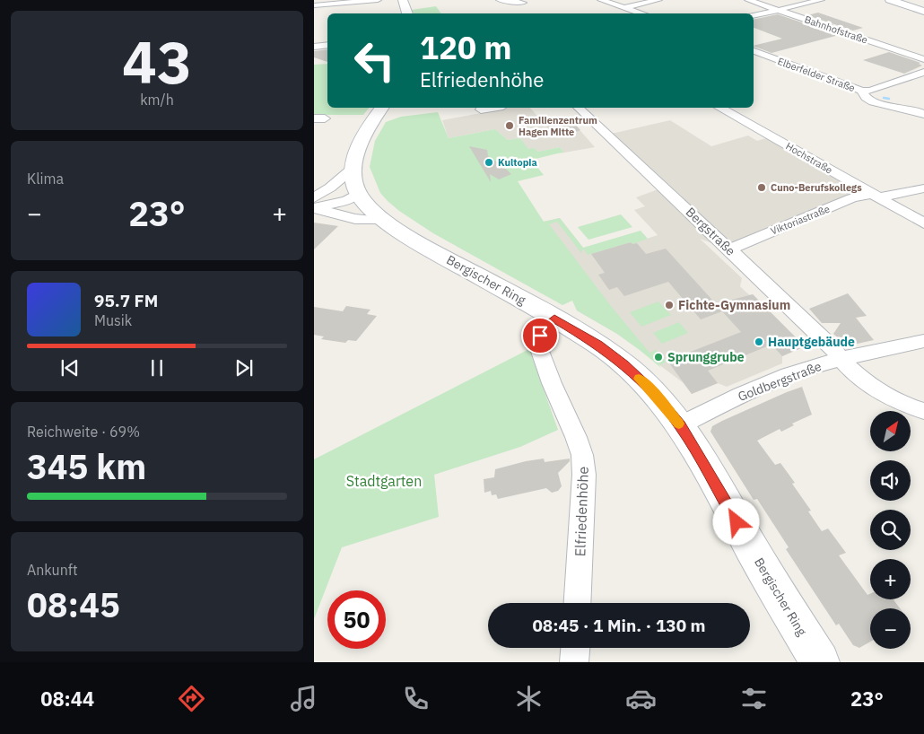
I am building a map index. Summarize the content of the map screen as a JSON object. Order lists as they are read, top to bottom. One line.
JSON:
{"streets":{"main road":["Bergischer Ring"],"street":["Bahnhofstraße","Elberfelder Straße","Hochstraße","Viktoriastraße","Bergstraße","Goldbergstraße","Elfriedenhöhe"]},"crossings":[["Hochstraße","Viktoriastraße"],["Viktoriastraße","Bergstraße"],["Bergstraße","Goldbergstraße"],["Bergischer Ring","Goldbergstraße"],["Bergischer Ring","Elfriedenhöhe"]],"parks":["Stadtgarten"],"places":["Familienzentrum Hagen Mitte","Kultopia","Cuno-Berufskollegs","Fichte-Gymnasium","Hauptgebäude","Sprunggrube"],"north":"top right","page":{"tile":[["43","km/h"],"Klima",["Reichweite · 69%","345 km"],["Ankunft","08:45"]],"turn":["120 m","Elfriedenhöhe"],"heat":["−","23°","+"],"song":["95.7 FM","Musik"],"map_buttons":["+","−"],"limit":"50","trip":"08:45 · 1 Min. · 130 m","tabs":["08:44","23°"]}}
